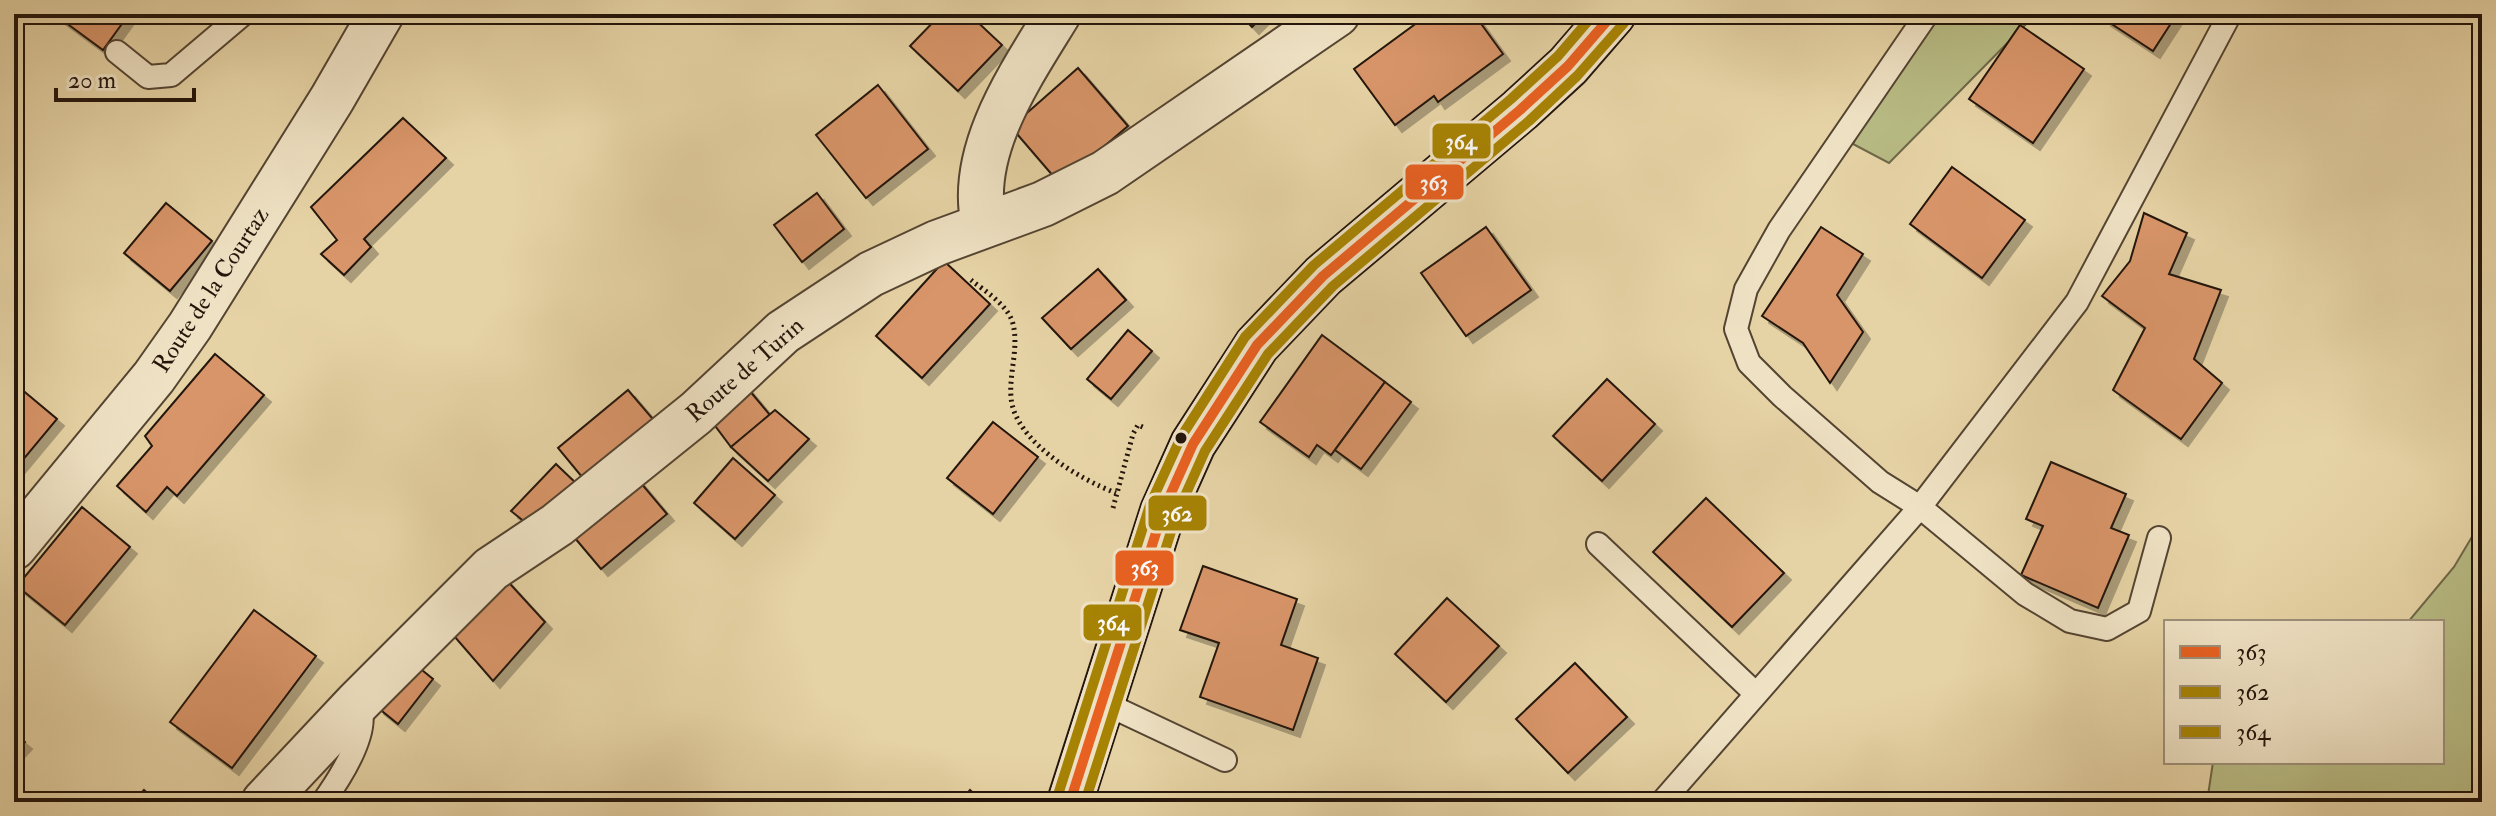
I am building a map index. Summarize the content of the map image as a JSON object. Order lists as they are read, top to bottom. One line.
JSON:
{"streets":{"street":["Route de la Courtaz","Route de Turin"]},"lines":["transit line 363","transit line 364","transit line 362"],"legend":["363","362","364"],"scale_bar":"20 m"}
